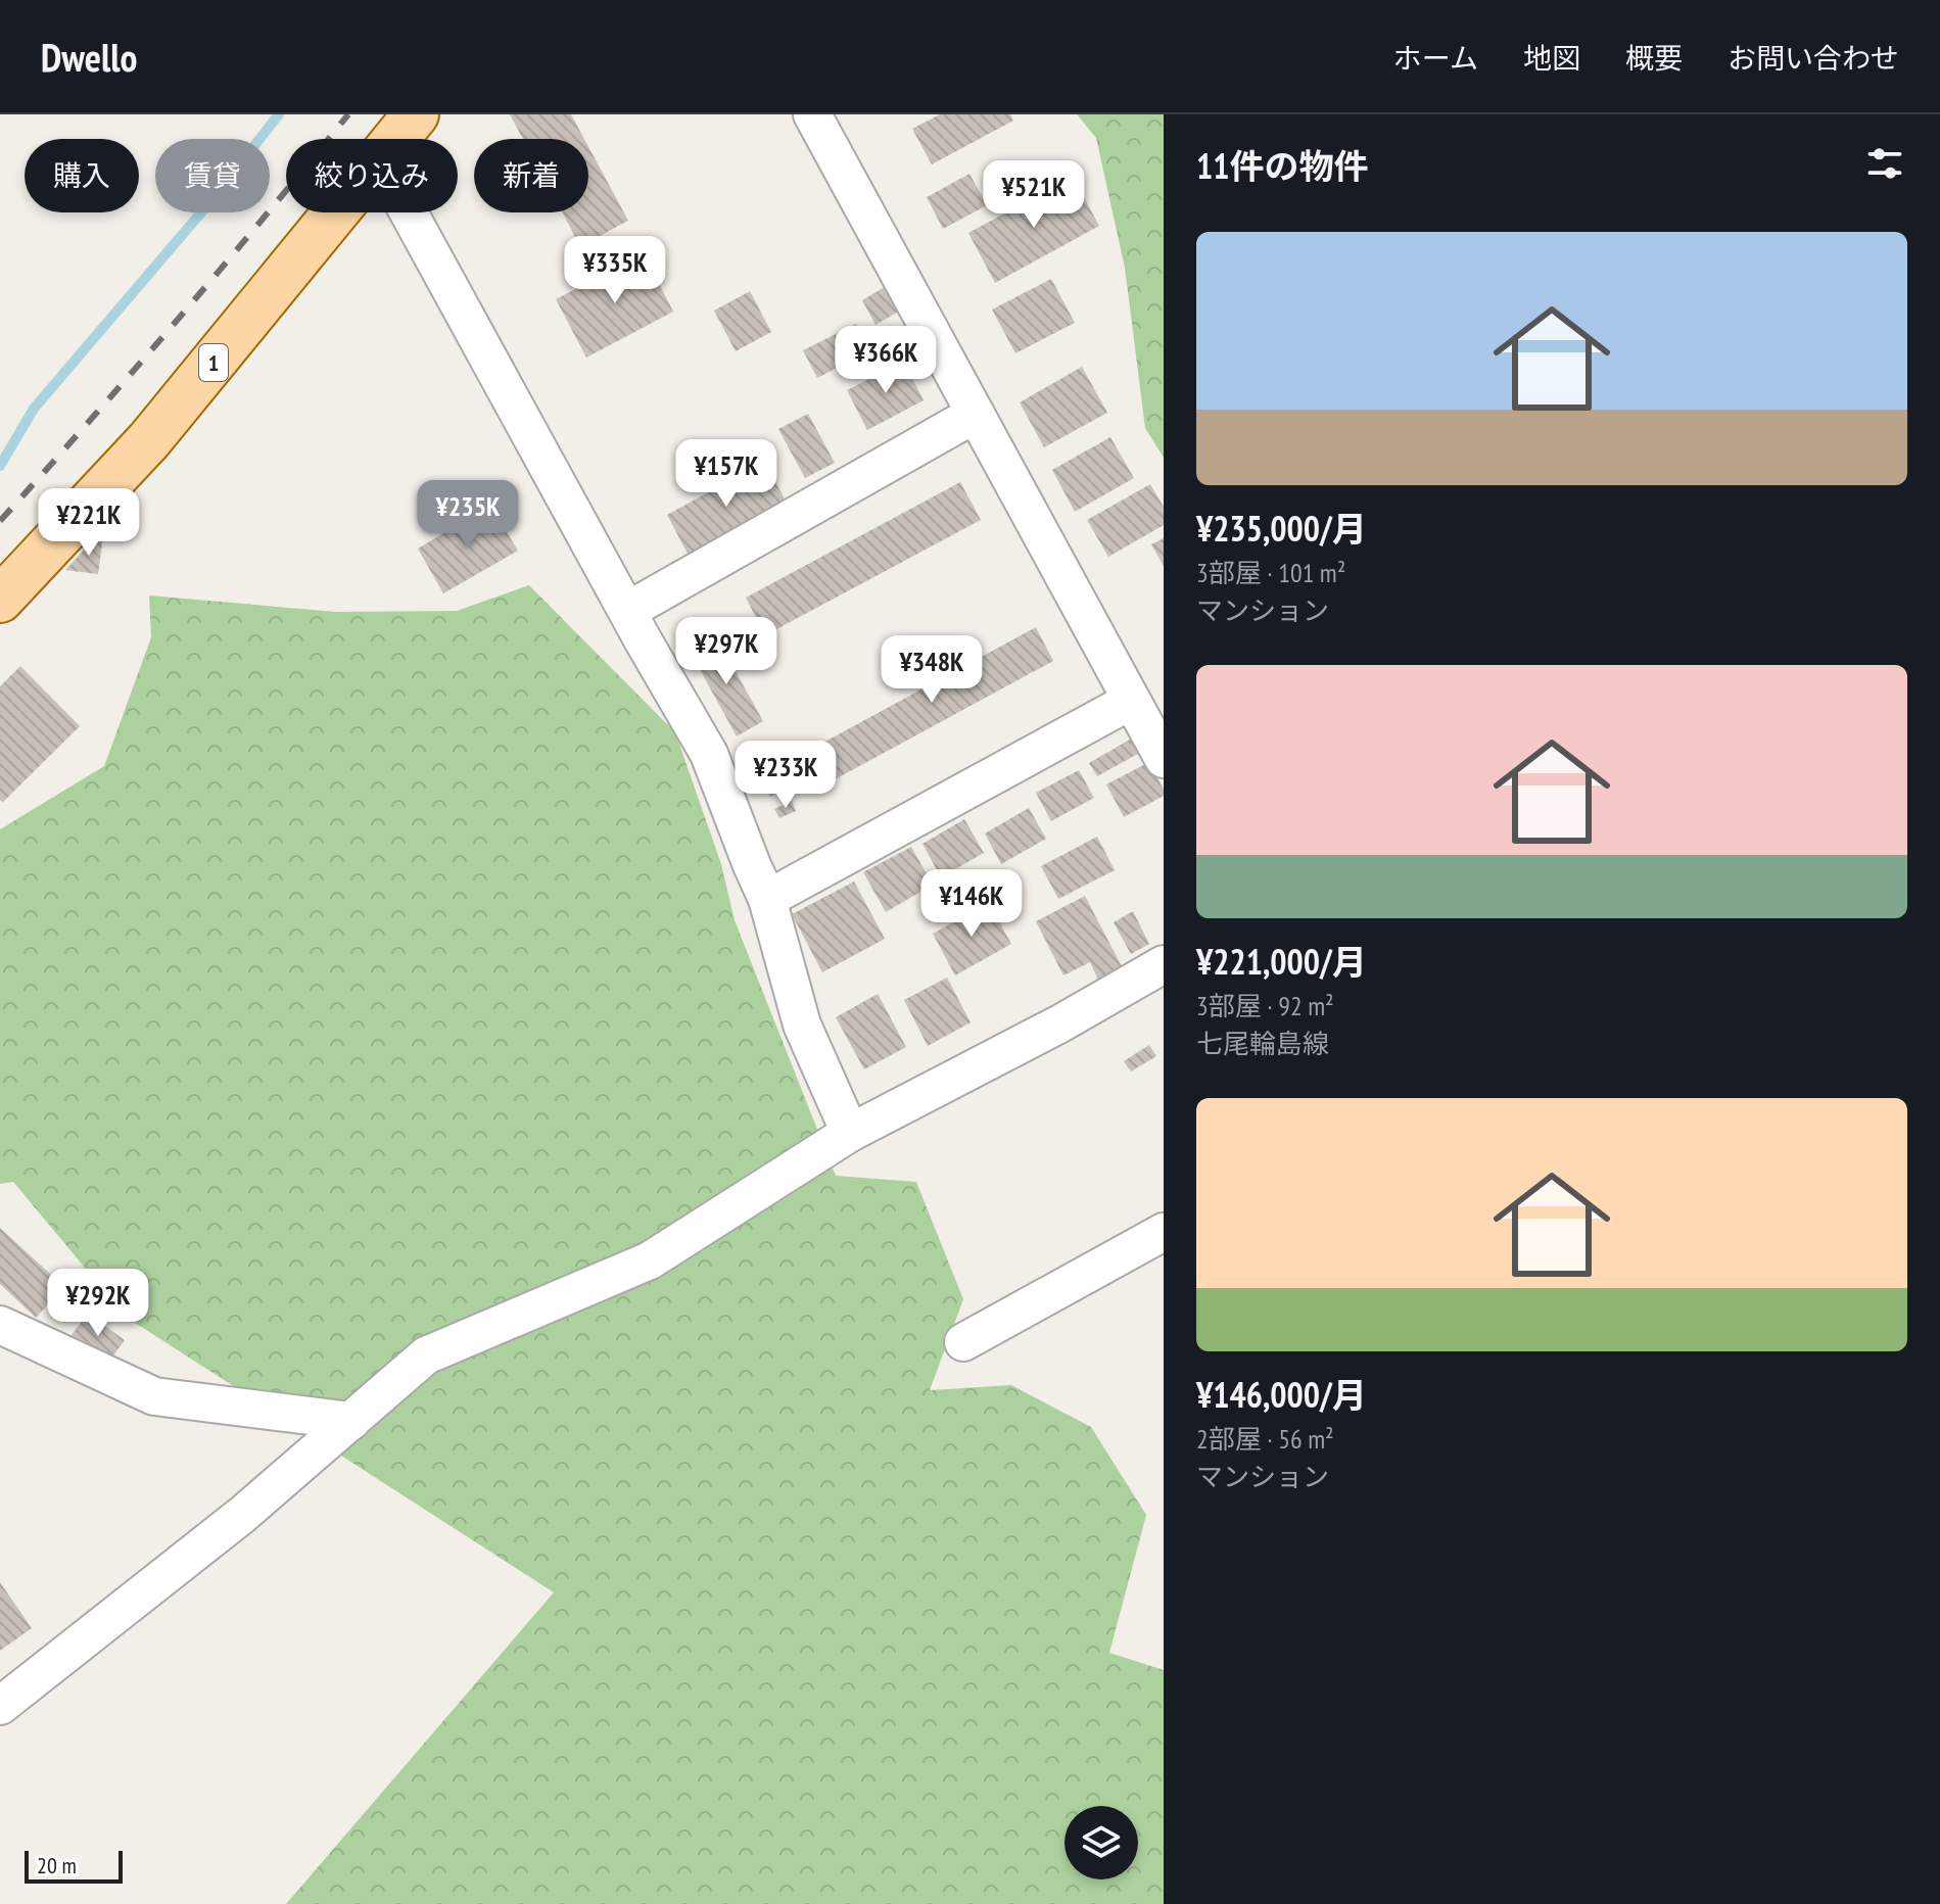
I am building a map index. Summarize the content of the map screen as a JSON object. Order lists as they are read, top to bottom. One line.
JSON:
{"streets":{"main road":["1"]},"scale_bar":"20 m","page":{"header":"Dwello","nav":["ホーム","地図","概要","お問い合わせ"],"heading":"11件の物件","chip":["購入","賃貸","絞り込み","新着"],"price":["¥521K","¥335K","¥366K","¥157K","¥235K","¥221K","¥297K","¥348K","¥233K","¥146K","¥292K"],"list":[{"name":"¥235,000/月","note":"3部屋 · 101 m² · マンション"},{"name":"¥221,000/月","note":"3部屋 · 92 m² · 七尾輪島線"},{"name":"¥146,000/月","note":"2部屋 · 56 m² · マンション"}],"scale":"20 m"}}
